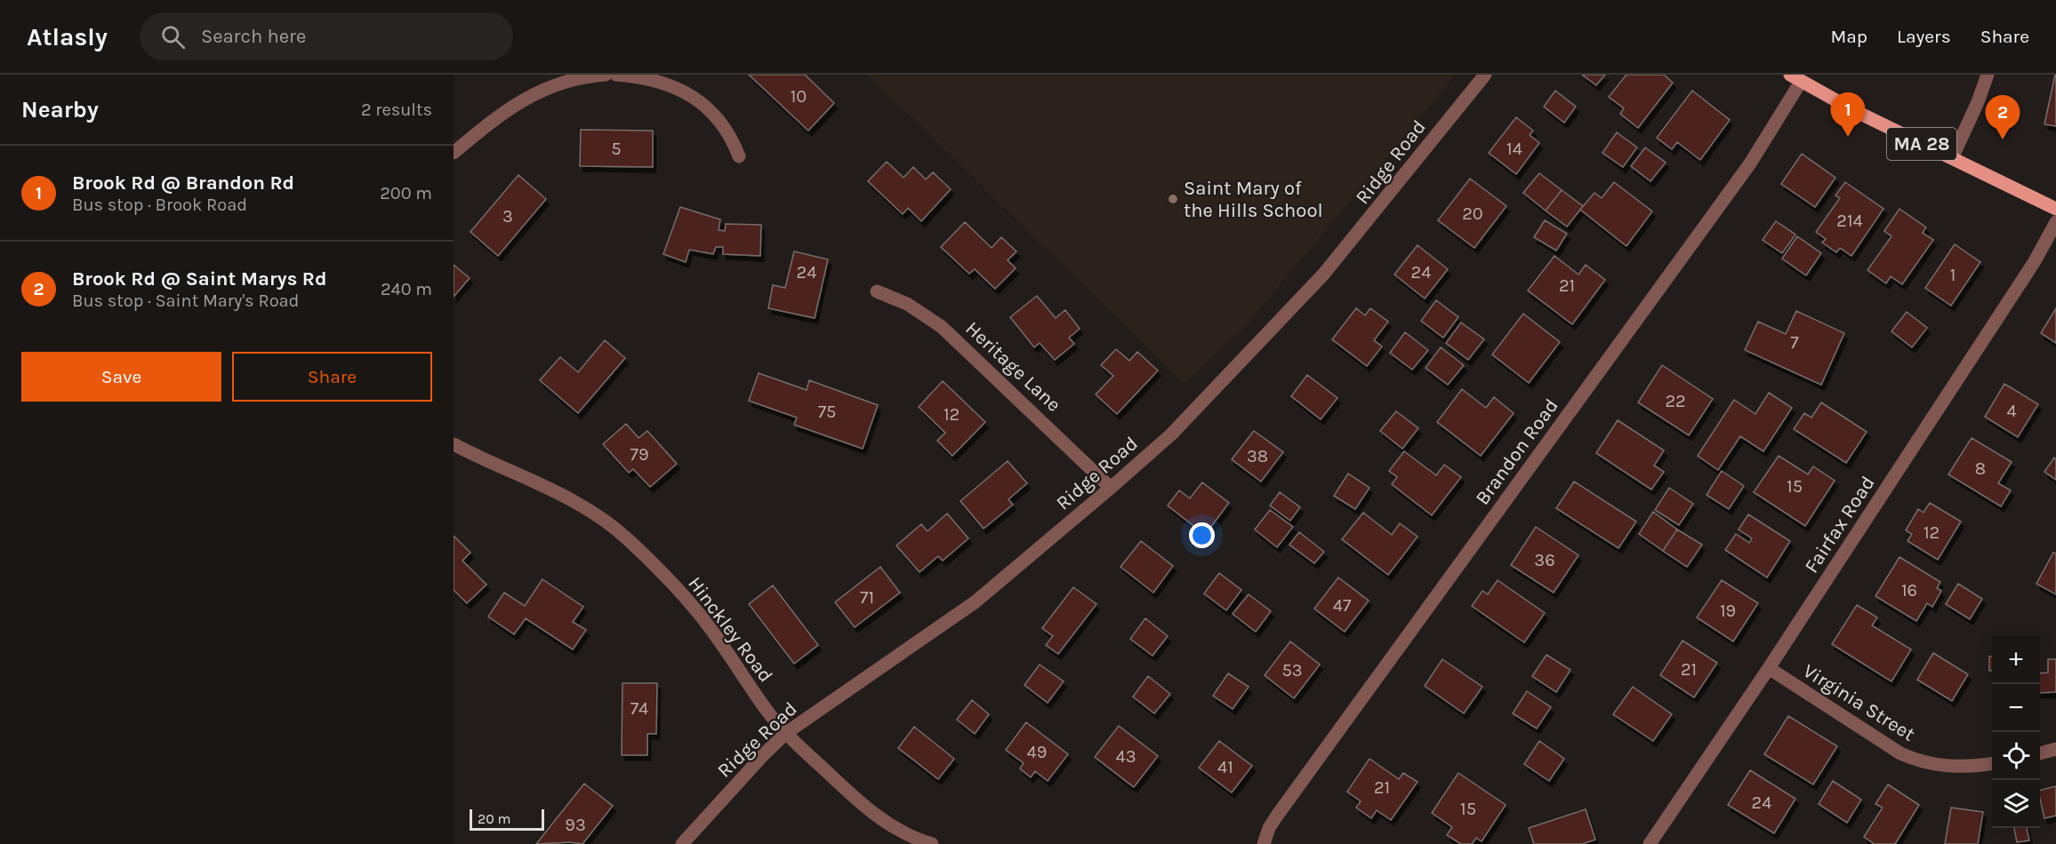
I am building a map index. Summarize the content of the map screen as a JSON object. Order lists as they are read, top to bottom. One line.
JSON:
{"streets":{"main road":["MA 28"],"street":["Ridge Road","Heritage Lane","Brandon Road","Fairfax Road","Hinckley Road","Virginia Street"]},"crossings":[["MA 28","Brandon Road"],["Ridge Road","Heritage Lane"],["Ridge Road","Hinckley Road"],["Fairfax Road","Virginia Street"]],"places":["Saint Mary of the Hills School"],"house_numbers":["10","5","14","20","3","214","24","24","1","21","7","22","4","75","12","79","38","8","15","12","36","16","71","47","19","21","53","74","49","43","41","21","24","15","93"],"scale_bar":"20 m","page":{"header":"Atlasly","search":"Search here","nav":["Map","Layers","Share"],"heading":["Nearby","2 results"],"pins":["1","2"],"list":[{"mark":"1","name":"Brook Rd @ Brandon Rd","note":"Bus stop · Brook Road","value":"200 m"},{"mark":"2","name":"Brook Rd @ Saint Marys Rd","note":"Bus stop · Saint Mary's Road","value":"240 m"}],"buttons":["Save","Share"],"map_buttons":["+","−"],"scale":"20 m"}}
